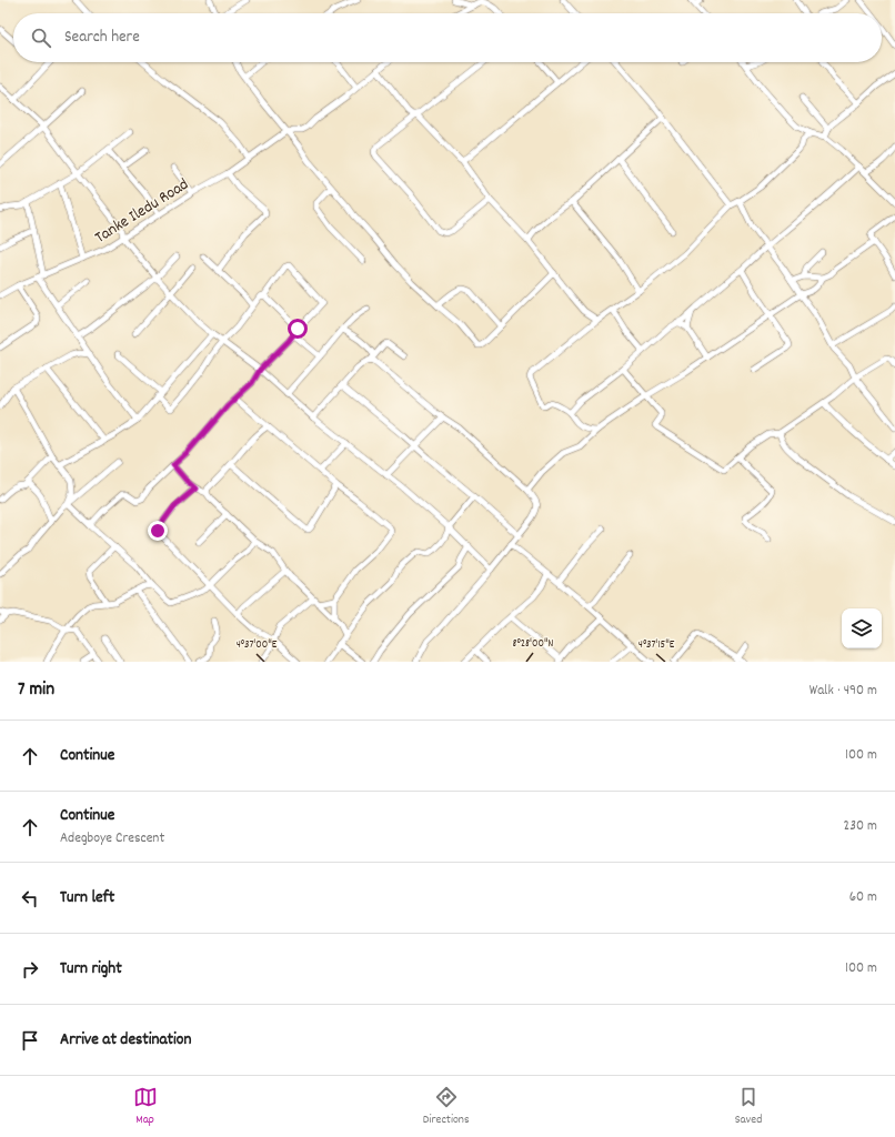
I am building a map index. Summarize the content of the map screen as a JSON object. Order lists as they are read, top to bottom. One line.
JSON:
{"streets":{"street":["Tanke Iledu Road"]},"page":{"search":"Search here","heading":["7 min","Walk · 490 m"],"list":[["Continue","100 m"],["Continue","Adegboye Crescent","230 m"],["Turn left","60 m"],["Turn right","100 m"],"Arrive at destination"],"nav":["Map","Directions","Saved"]},"coordinates":["8°28'00\"N","4°37'00\"E","4°37'15\"E"]}
